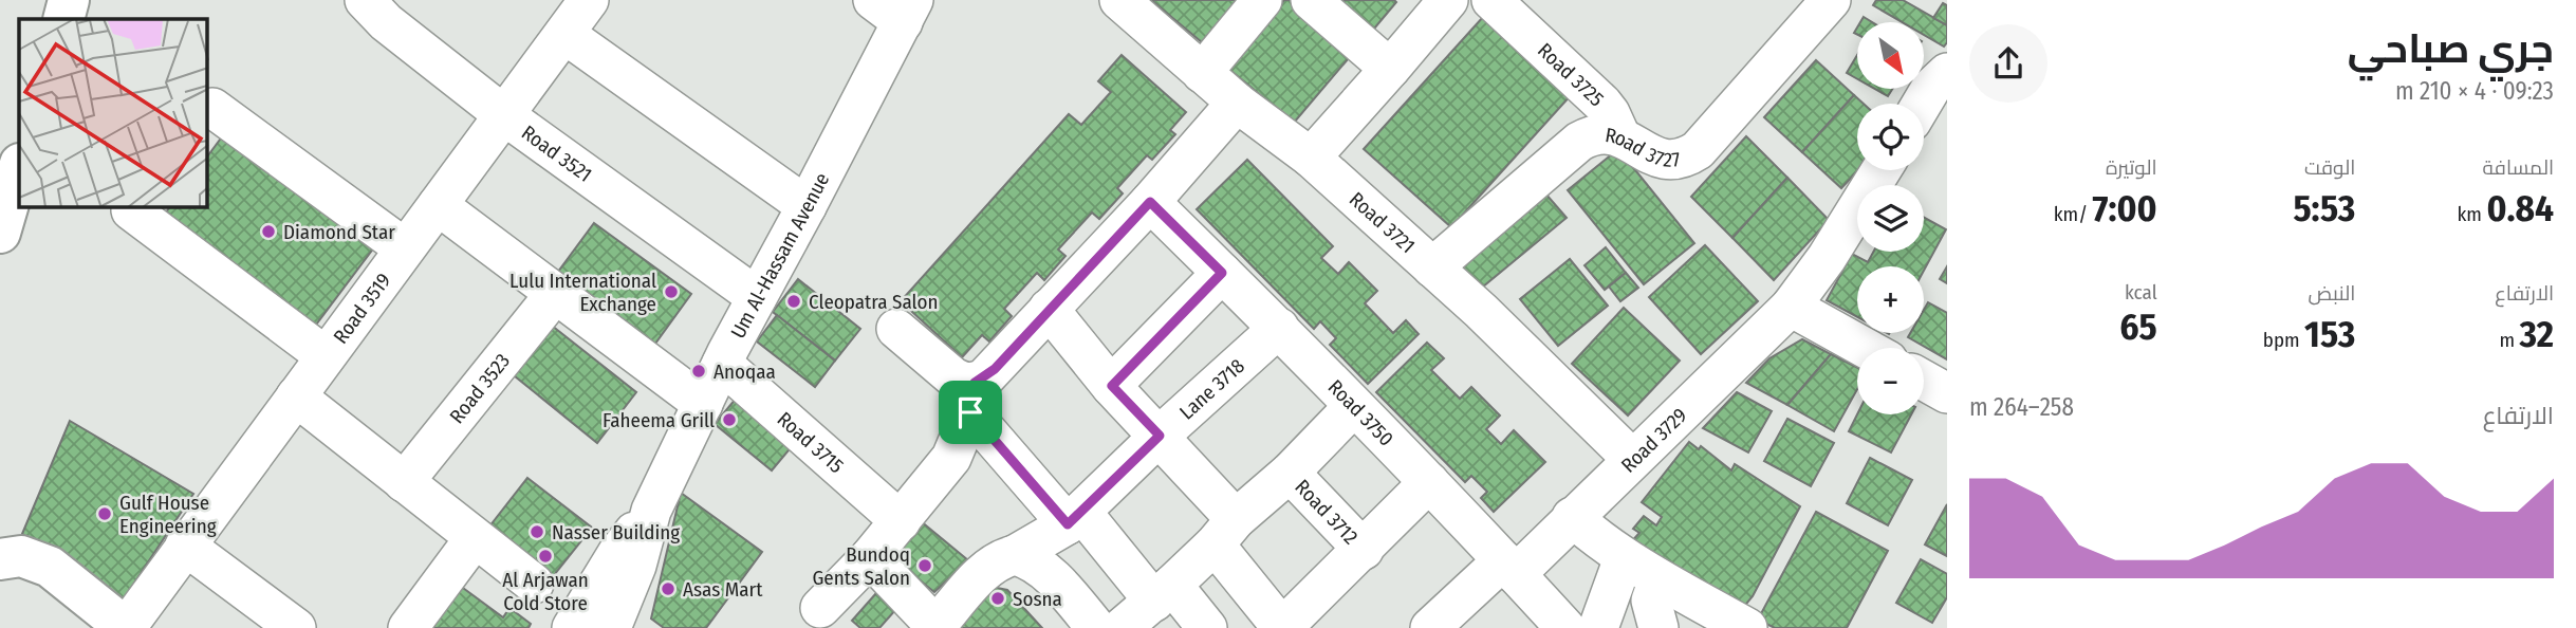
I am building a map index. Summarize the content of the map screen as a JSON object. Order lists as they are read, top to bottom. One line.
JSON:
{"streets":{"street":["Road 3725","Road 3727","Road 3521","Road 3721","Um Al-Hassam Avenue","Road 3519","Road 3523","Lane 3718","Road 3750","Road 3729","Road 3715","Road 3712"]},"crossings":[["Road 3725","Road 3727"],["Road 3727","Road 3721"],["Road 3521","Um Al-Hassam Avenue"],["Road 3521","Road 3519"],["Road 3721","Road 3729"],["Um Al-Hassam Avenue","Road 3715"],["Lane 3718","Road 3750"],["Road 3750","Road 3729"],["Road 3750","Road 3712"]],"places":["Diamond Star","Lulu International Exchange","Cleopatra Salon","Anoqaa","Faheema Grill","Gulf House Engineering","Nasser Building","Al Arjawan Cold Store","Bundoq Gents Salon","Asas Mart","Sosna"],"north":"bottom right","page":{"heading":["جري صباحي","09:23 · 4 × 210 m"],"map_buttons":["+","−"],"stats":[["المسافة","0.84 km"],["الوقت","5:53"],["الوتيرة","7:00 /km"],["الارتفاع","32 m"],["النبض","153 bpm"],["kcal","65"]],"chart":["الارتفاع","258–264 m"]}}
